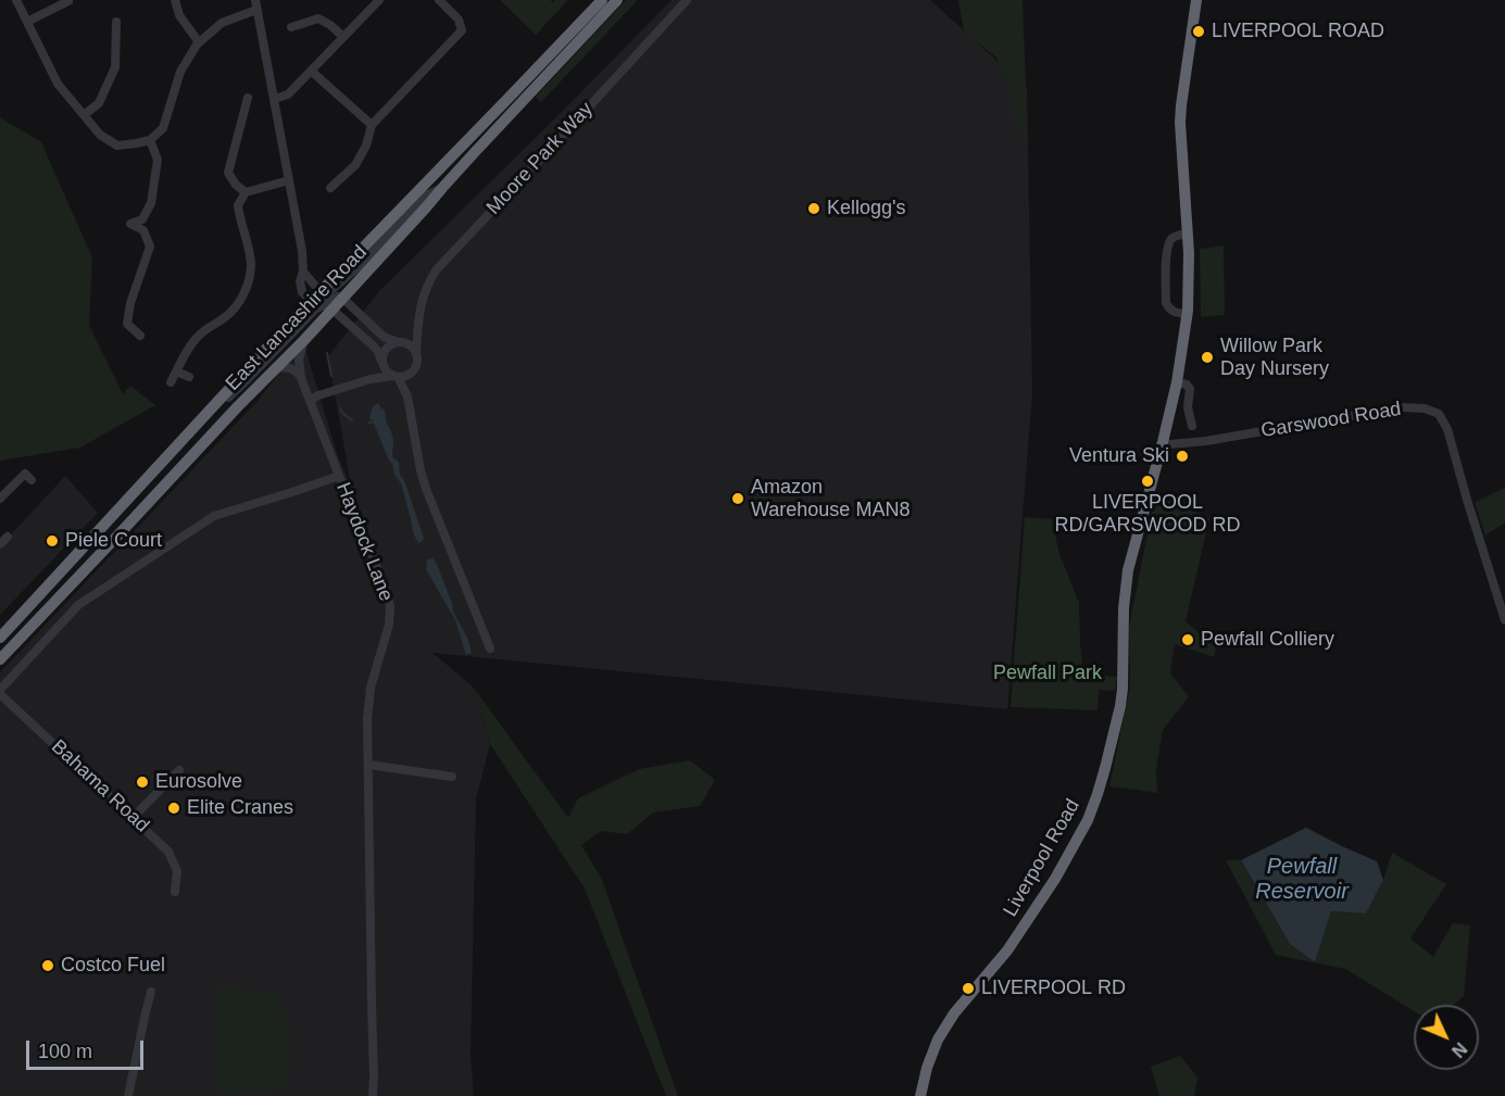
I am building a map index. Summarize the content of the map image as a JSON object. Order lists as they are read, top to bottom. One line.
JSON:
{"streets":{"highway":["East Lancashire Road","Liverpool Road"],"street":["Moore Park Way","Garswood Road","Haydock Lane","Bahama Road"]},"crossings":[["East Lancashire Road","Haydock Lane"],["Garswood Road","Liverpool Road"]],"water":["Pewfall Reservoir"],"parks":["Pewfall Park"],"places":["LIVERPOOL ROAD","Kellogg's","Willow Park Day Nursery","Ventura Ski","LIVERPOOL RD/GARSWOOD RD","Amazon Warehouse MAN8","Piele Court","Pewfall Colliery","Eurosolve","Elite Cranes","Costco Fuel","LIVERPOOL RD"],"scale_bar":"100 m","north":"bottom right"}
